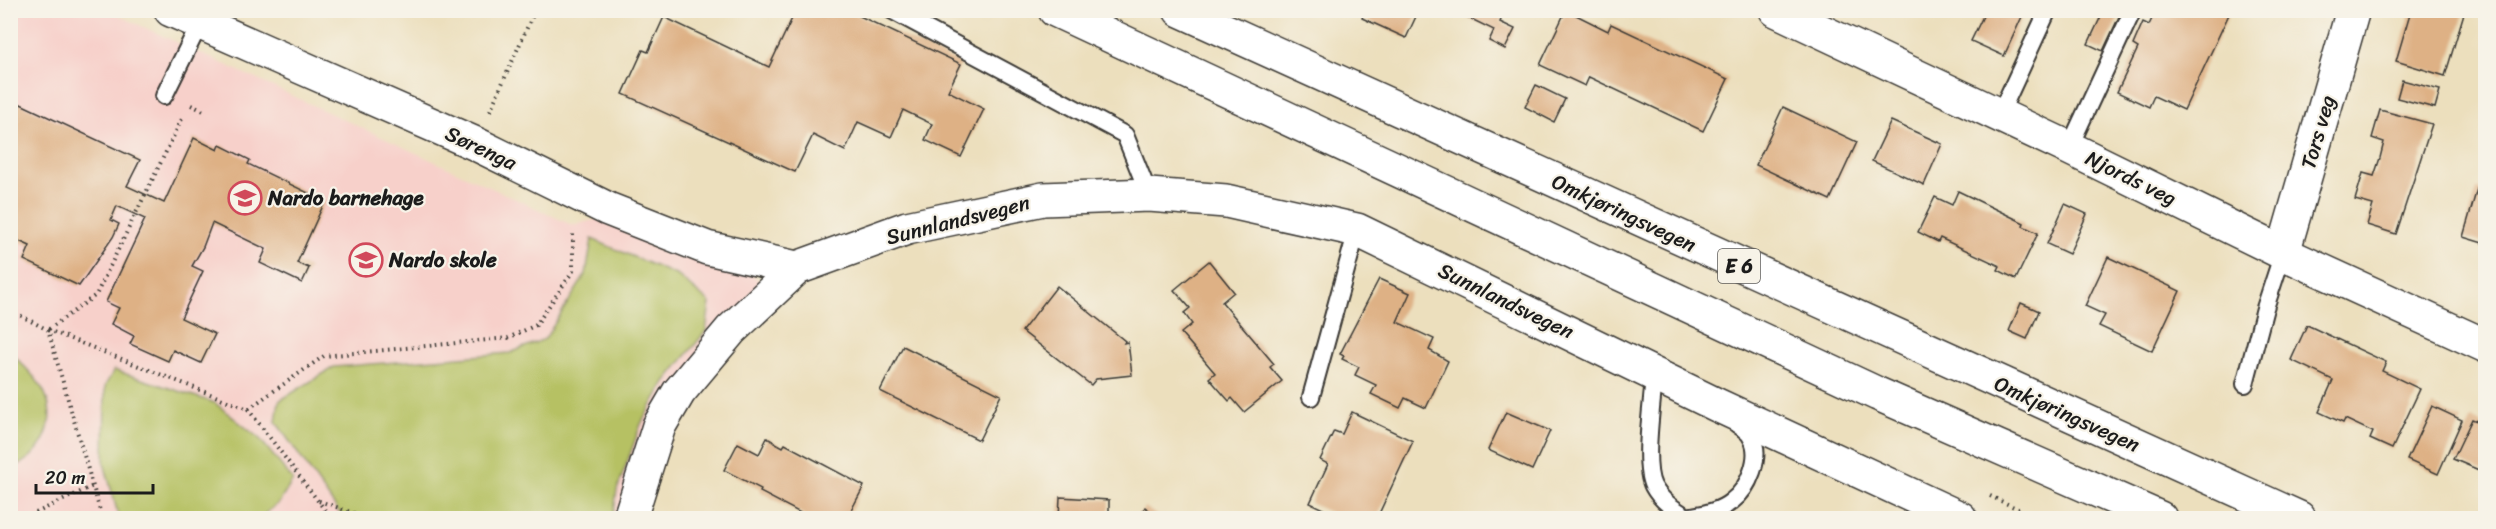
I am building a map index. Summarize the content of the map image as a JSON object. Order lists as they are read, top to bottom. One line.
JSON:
{"streets":{"main road":["Tors veg","Sørenga","Njords veg","Omkjøringsvegen","Sunnlandsvegen","E 6"]},"crossings":[["Tors veg","Njords veg"],["Sørenga","Sunnlandsvegen"]],"places":{"school or university":["Nardo barnehage","Nardo skole"]},"scale_bar":"20 m"}
